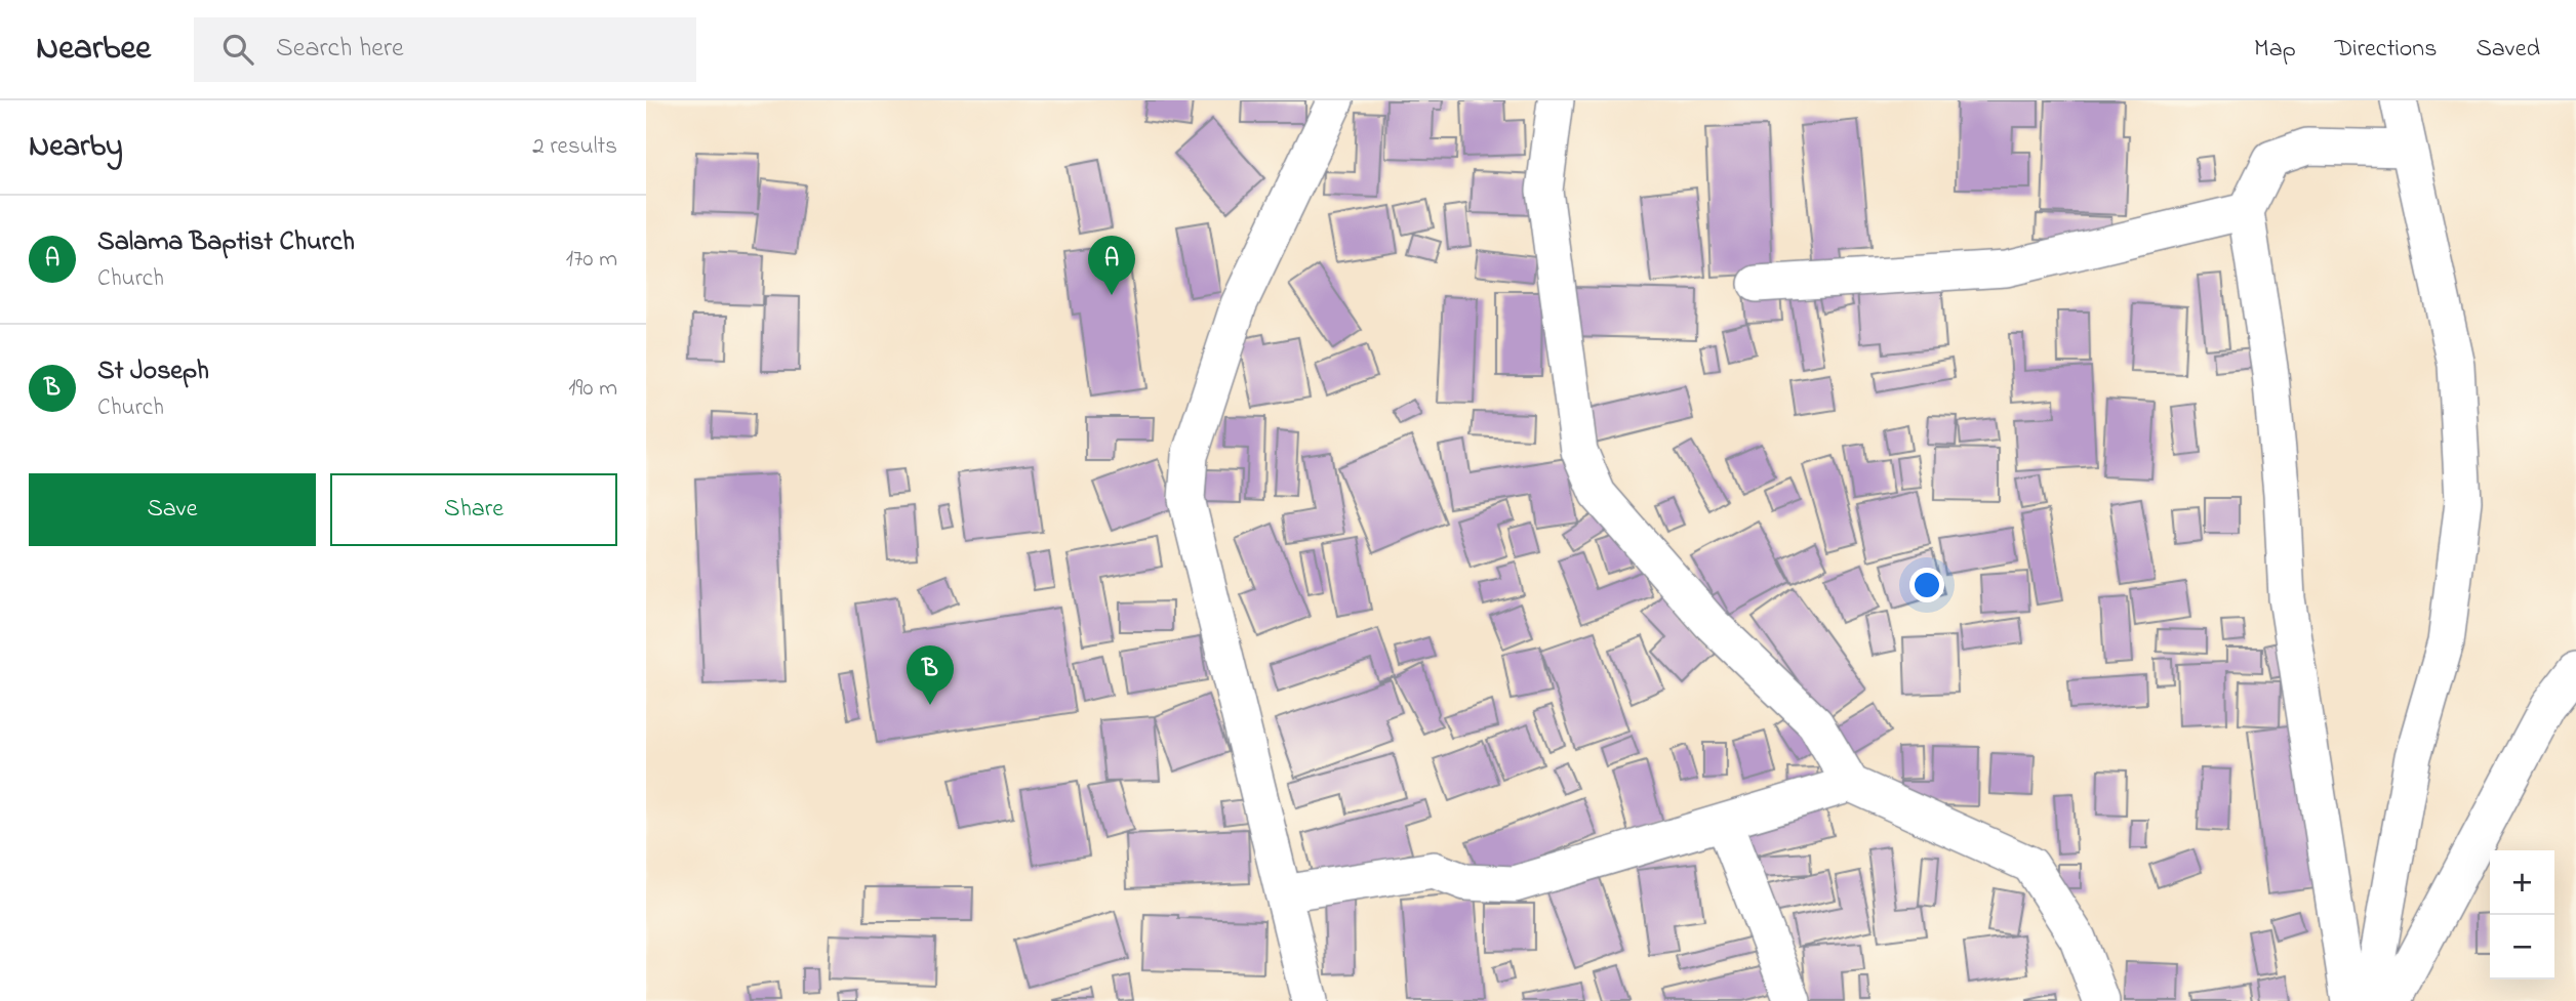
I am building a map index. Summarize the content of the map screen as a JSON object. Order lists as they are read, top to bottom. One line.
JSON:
{"page":{"header":"Nearbee","search":"Search here","nav":["Map","Directions","Saved"],"heading":["Nearby","2 results"],"list":[{"mark":"A","name":"Salama Baptist Church","note":"Church","value":"170 m"},{"mark":"B","name":"St Joseph","note":"Church","value":"190 m"}],"pins":["A","B"],"buttons":["Save","Share"],"map_buttons":["+","−"]}}
